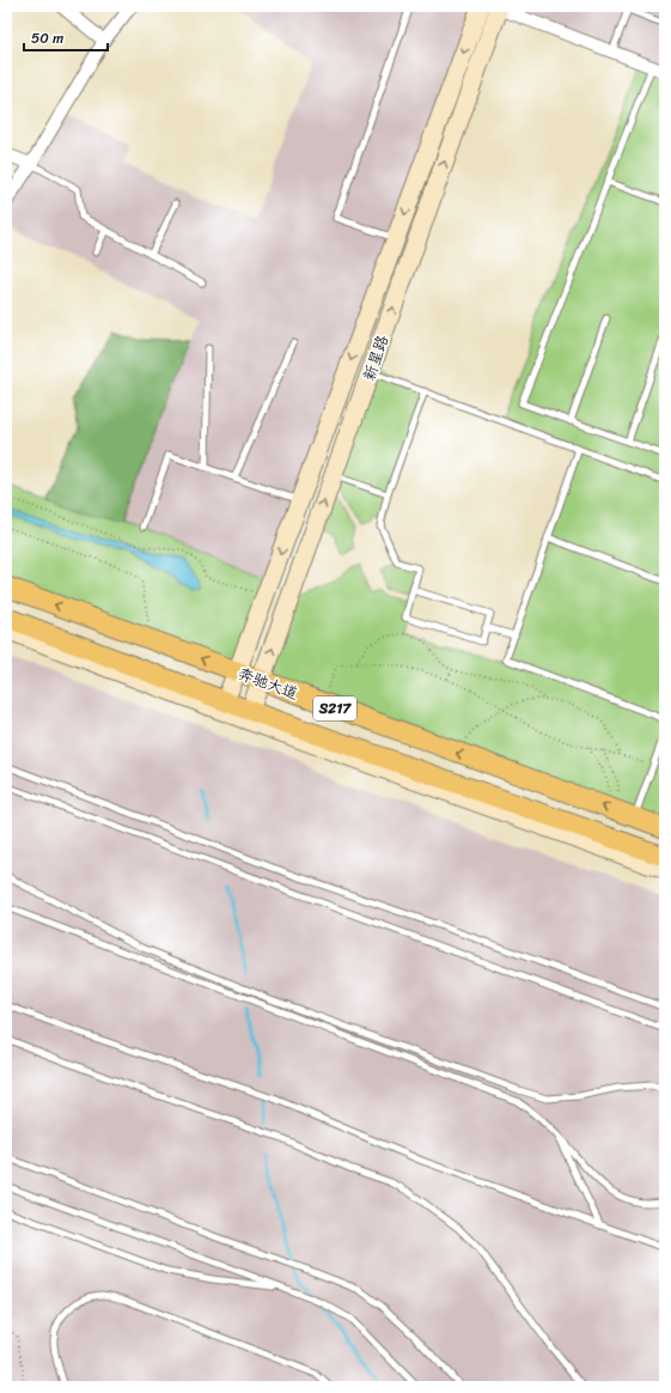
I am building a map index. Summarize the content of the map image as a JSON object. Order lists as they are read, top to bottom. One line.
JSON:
{"streets":{"main road":["新星路","奔驰大道","S217"]},"crossings":[["新星路","奔驰大道"]],"scale_bar":"50 m"}
